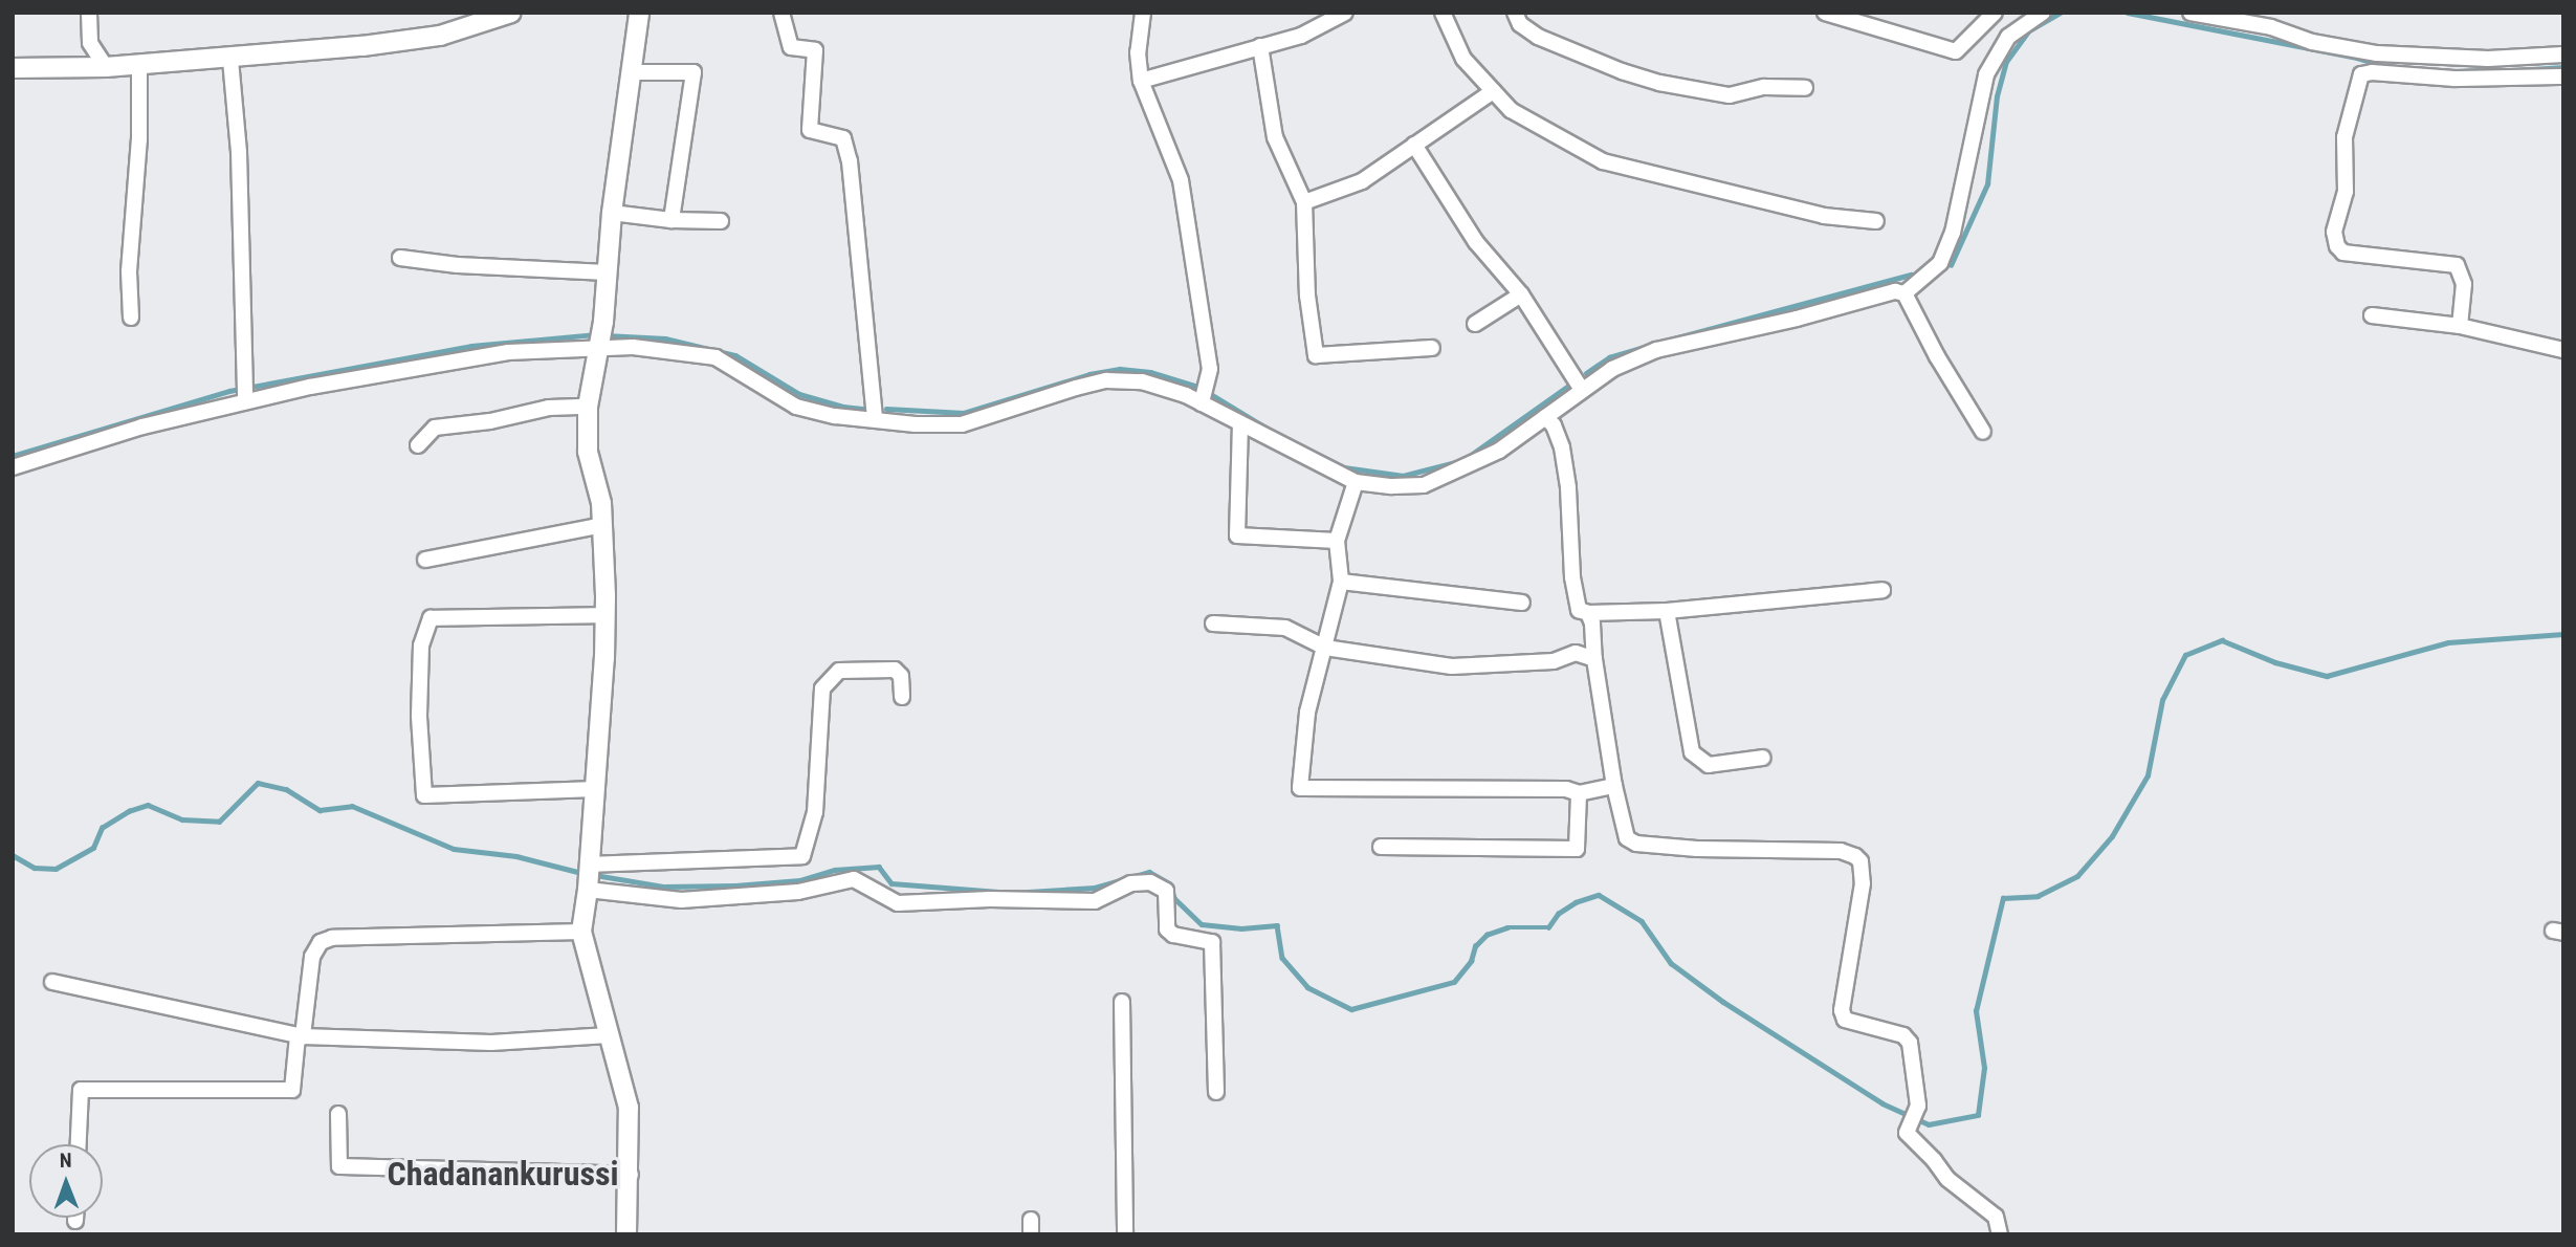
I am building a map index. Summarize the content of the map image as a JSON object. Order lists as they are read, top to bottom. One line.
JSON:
{"districts":["Chadanankurussi"],"north":"top"}
